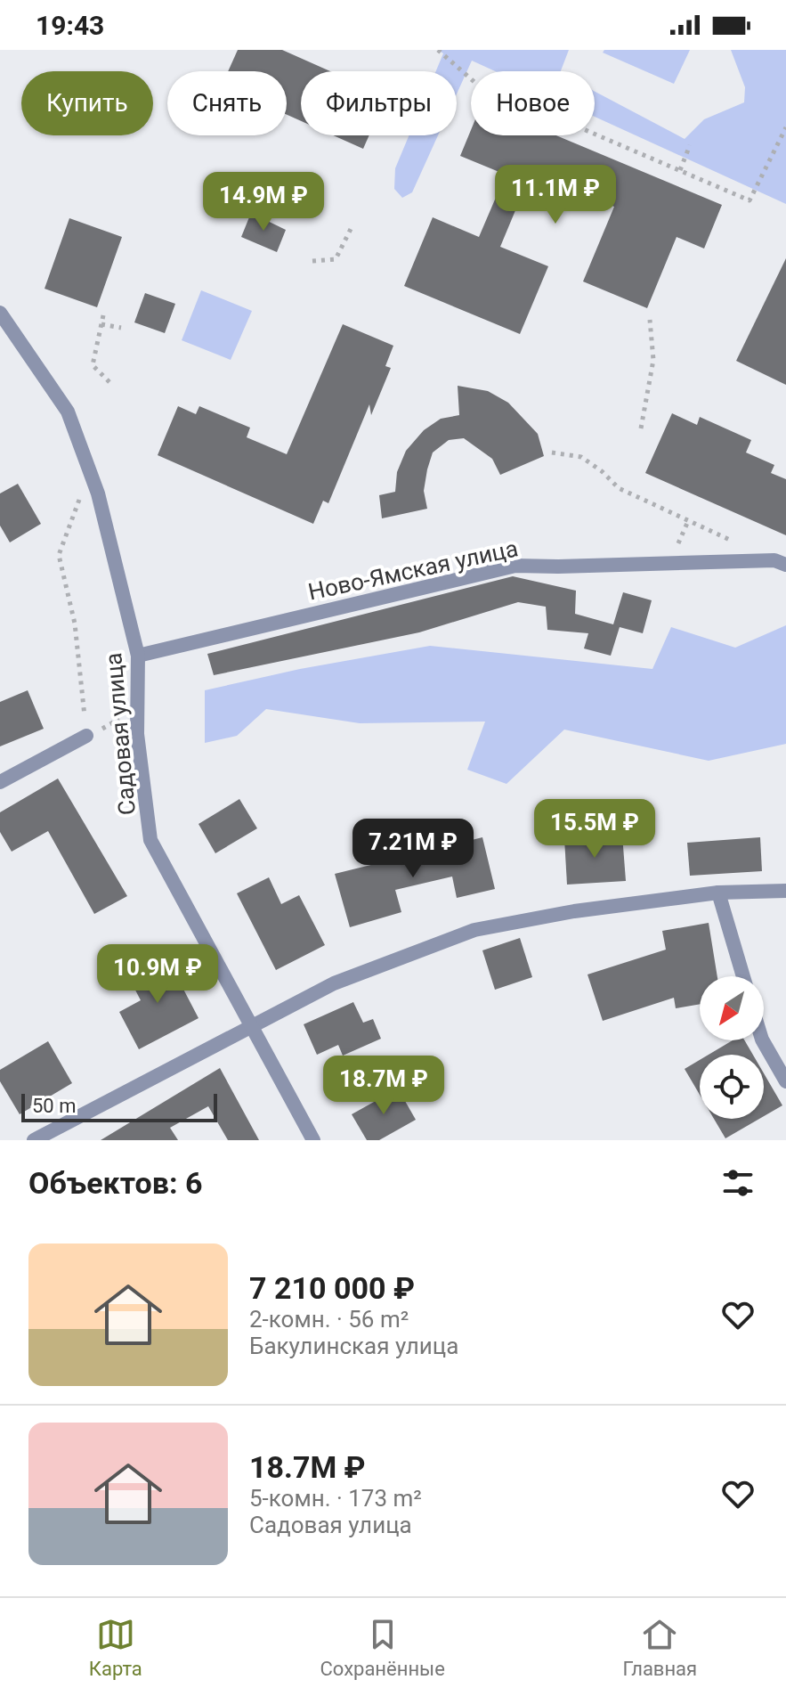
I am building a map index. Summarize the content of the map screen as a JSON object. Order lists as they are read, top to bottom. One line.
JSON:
{"streets":{"street":["Ново-Ямская улица","Садовая улица"]},"crossings":[["Ново-Ямская улица","Садовая улица"]],"scale_bar":"50 m","north":"bottom left","page":{"status":"19:43","chip":["Купить","Снять","Фильтры","Новое"],"price":["11.1M ₽","14.9M ₽","15.5M ₽","7.21M ₽","10.9M ₽","18.7M ₽"],"scale":"50 m","heading":"Объектов: 6","list":[{"name":"7 210 000 ₽","note":"2-комн. · 56 m² · Бакулинская улица"},{"name":"18.7M ₽","note":"5-комн. · 173 m² · Садовая улица"}],"tabs":["Карта","Сохранённые","Главная"]}}
